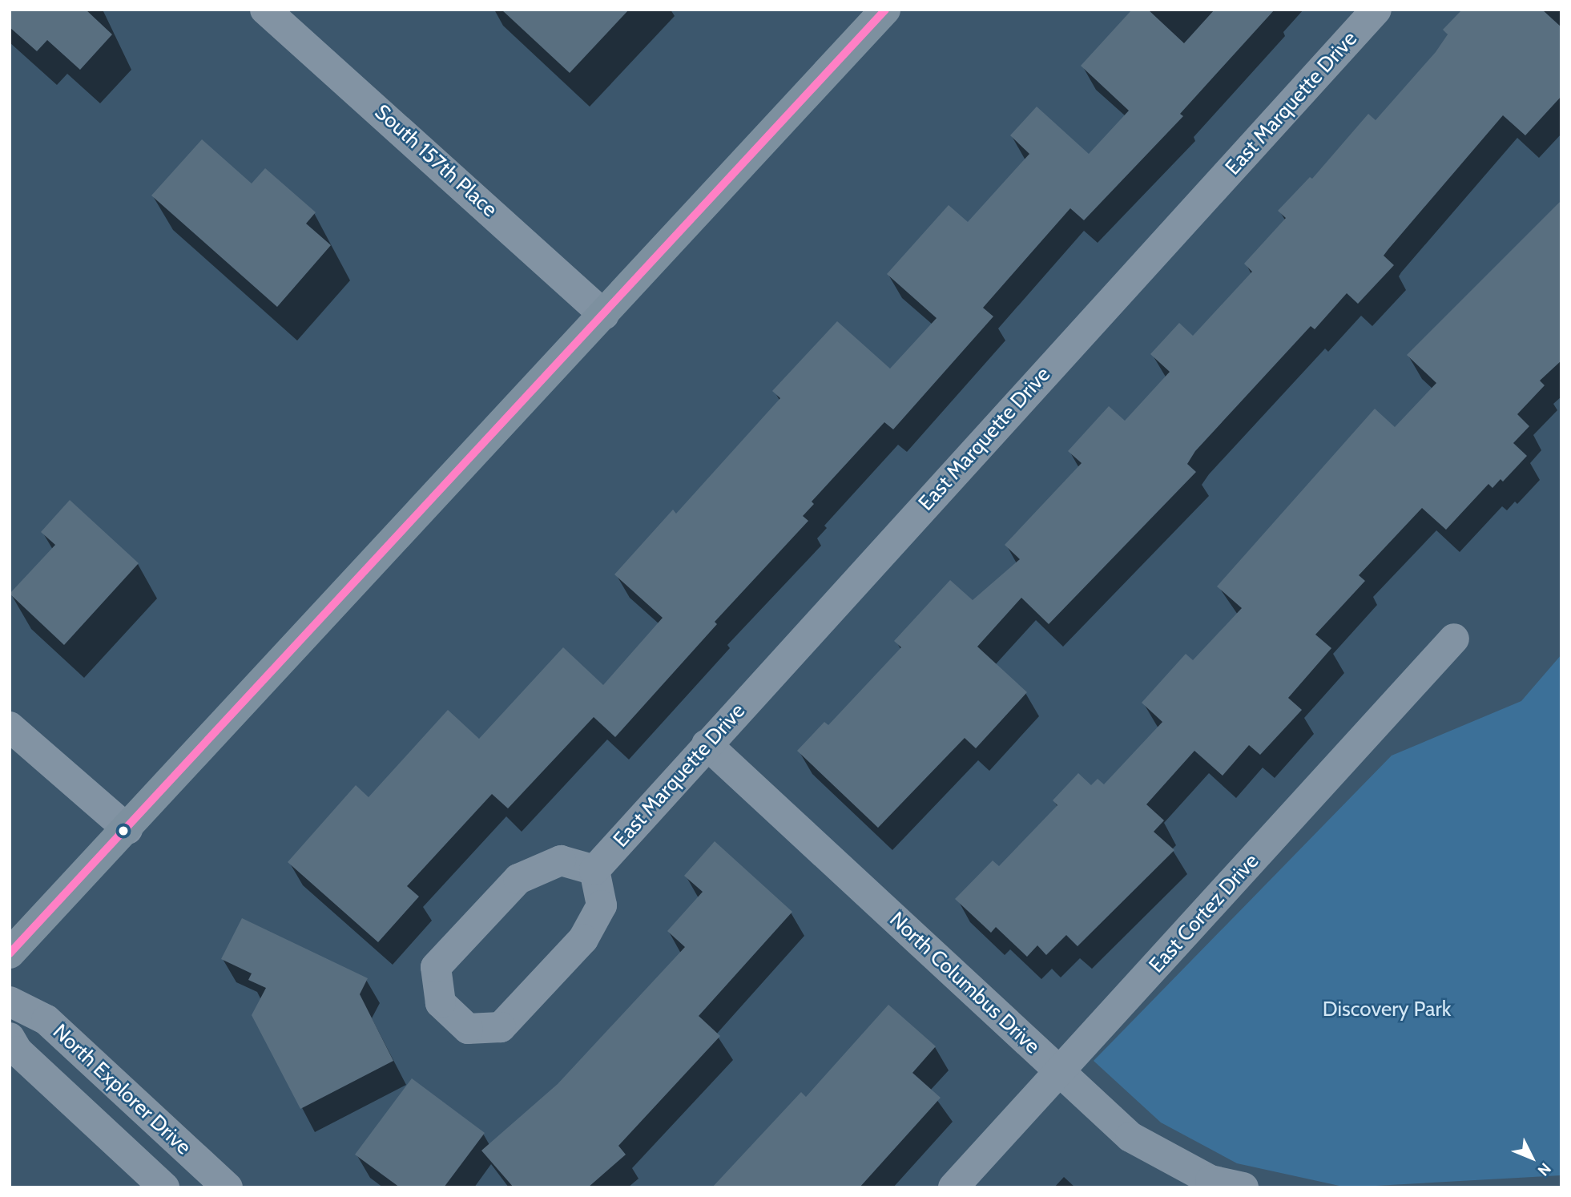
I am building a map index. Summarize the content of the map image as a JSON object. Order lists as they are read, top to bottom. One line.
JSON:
{"streets":{"street":["East Marquette Drive","South 157th Place","East Cortez Drive","North Columbus Drive","North Explorer Drive"]},"crossings":[["East Marquette Drive","North Columbus Drive"],["East Cortez Drive","North Columbus Drive"]],"parks":["Discovery Park"],"north":"bottom right"}
